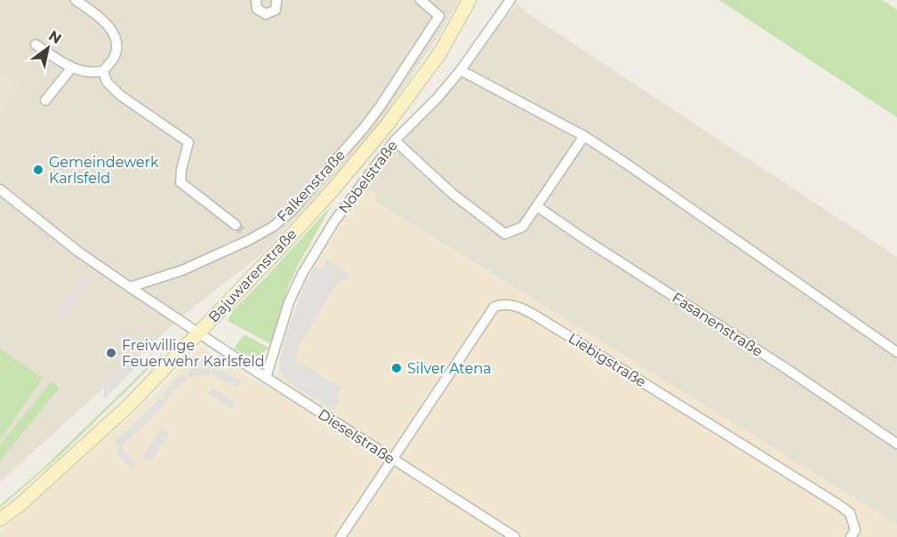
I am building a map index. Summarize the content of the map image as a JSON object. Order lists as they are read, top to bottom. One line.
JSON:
{"streets":{"main road":["Bajuwarenstraße"],"street":["Nobelstraße","Falkenstraße","Fasanenstraße","Liebigstraße","Dieselstraße"]},"crossings":[["Nobelstraße","Dieselstraße"],["Bajuwarenstraße","Dieselstraße"],["Liebigstraße","Dieselstraße"]],"places":["Gemeindewerk Karlsfeld","Freiwillige Feuerwehr Karlsfeld","Silver Atena"],"north":"top right"}
